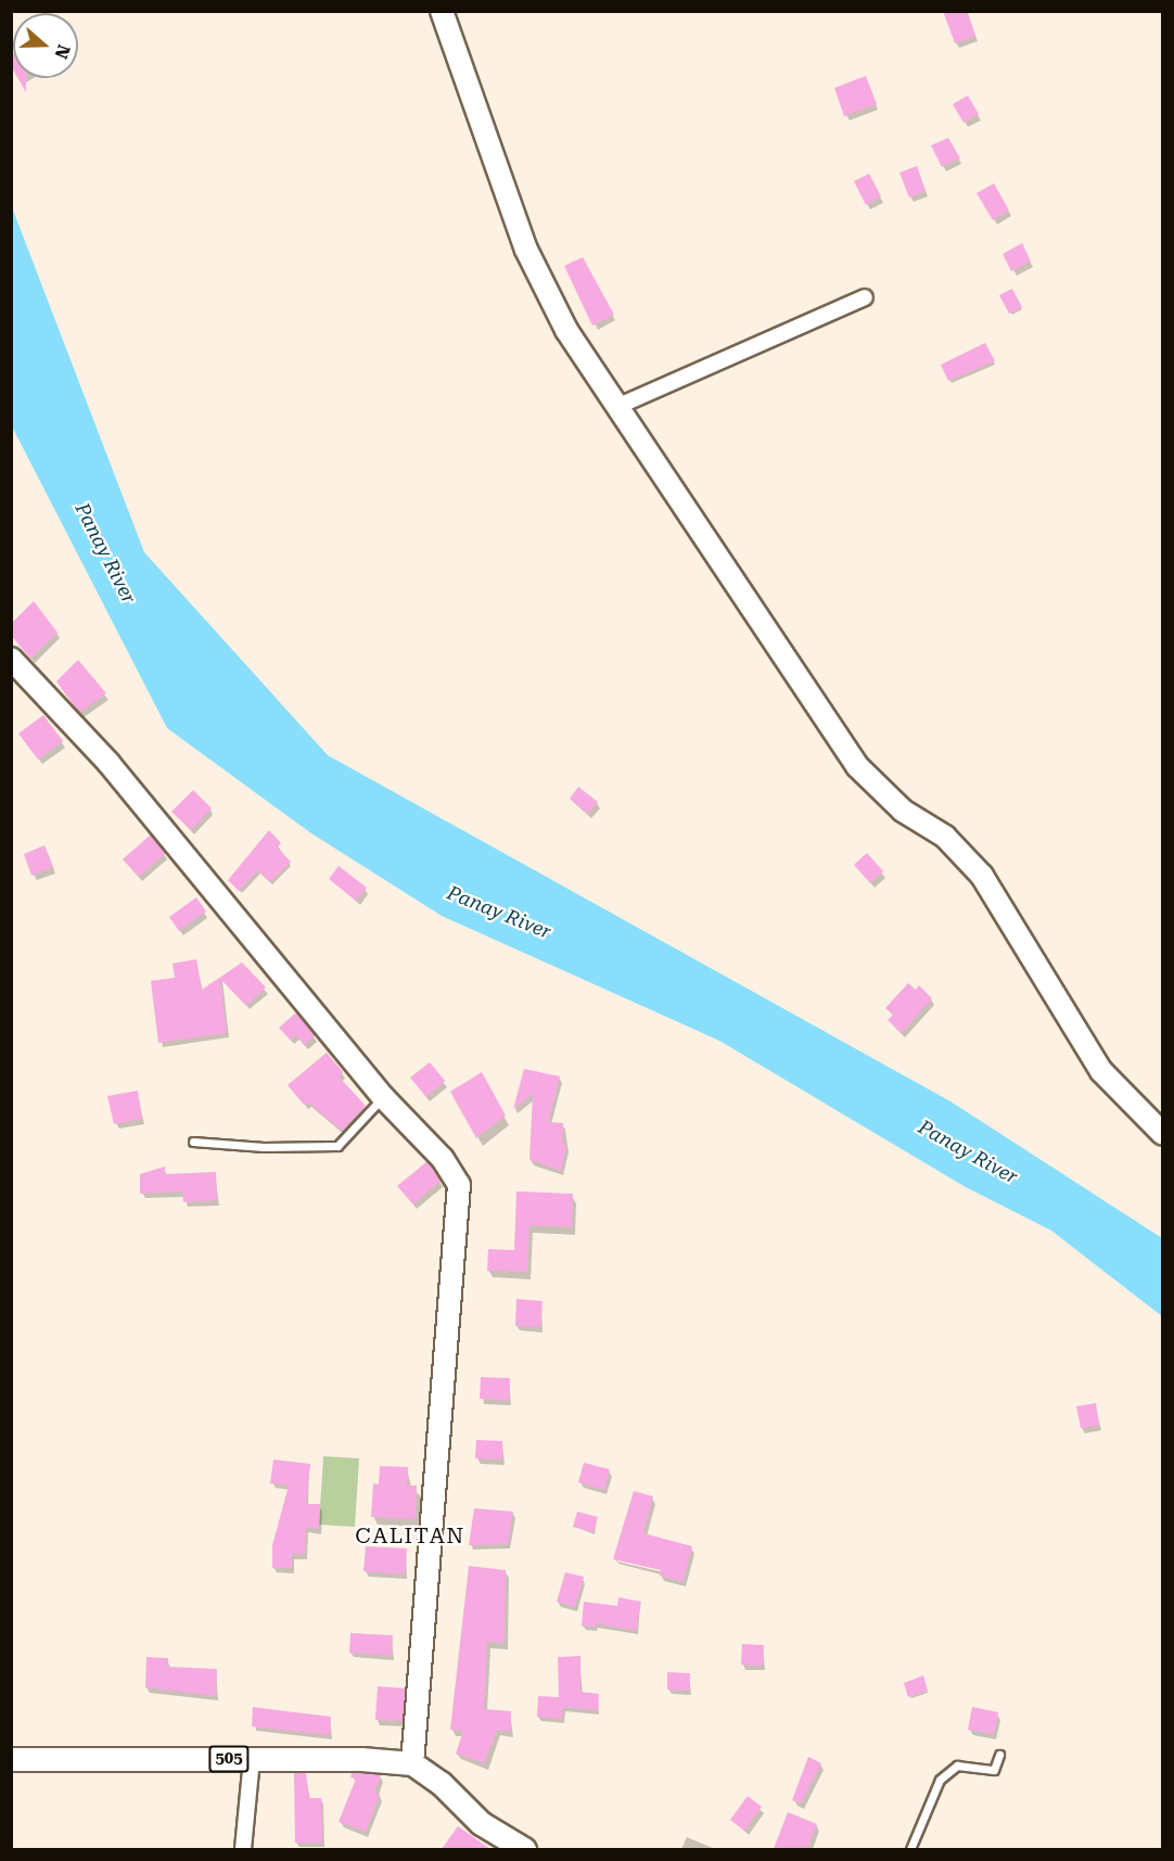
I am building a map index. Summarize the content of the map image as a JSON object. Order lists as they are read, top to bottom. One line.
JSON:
{"streets":{"main road":["505"]},"districts":["CALITAN"],"water":["Panay River"],"north":"right"}
